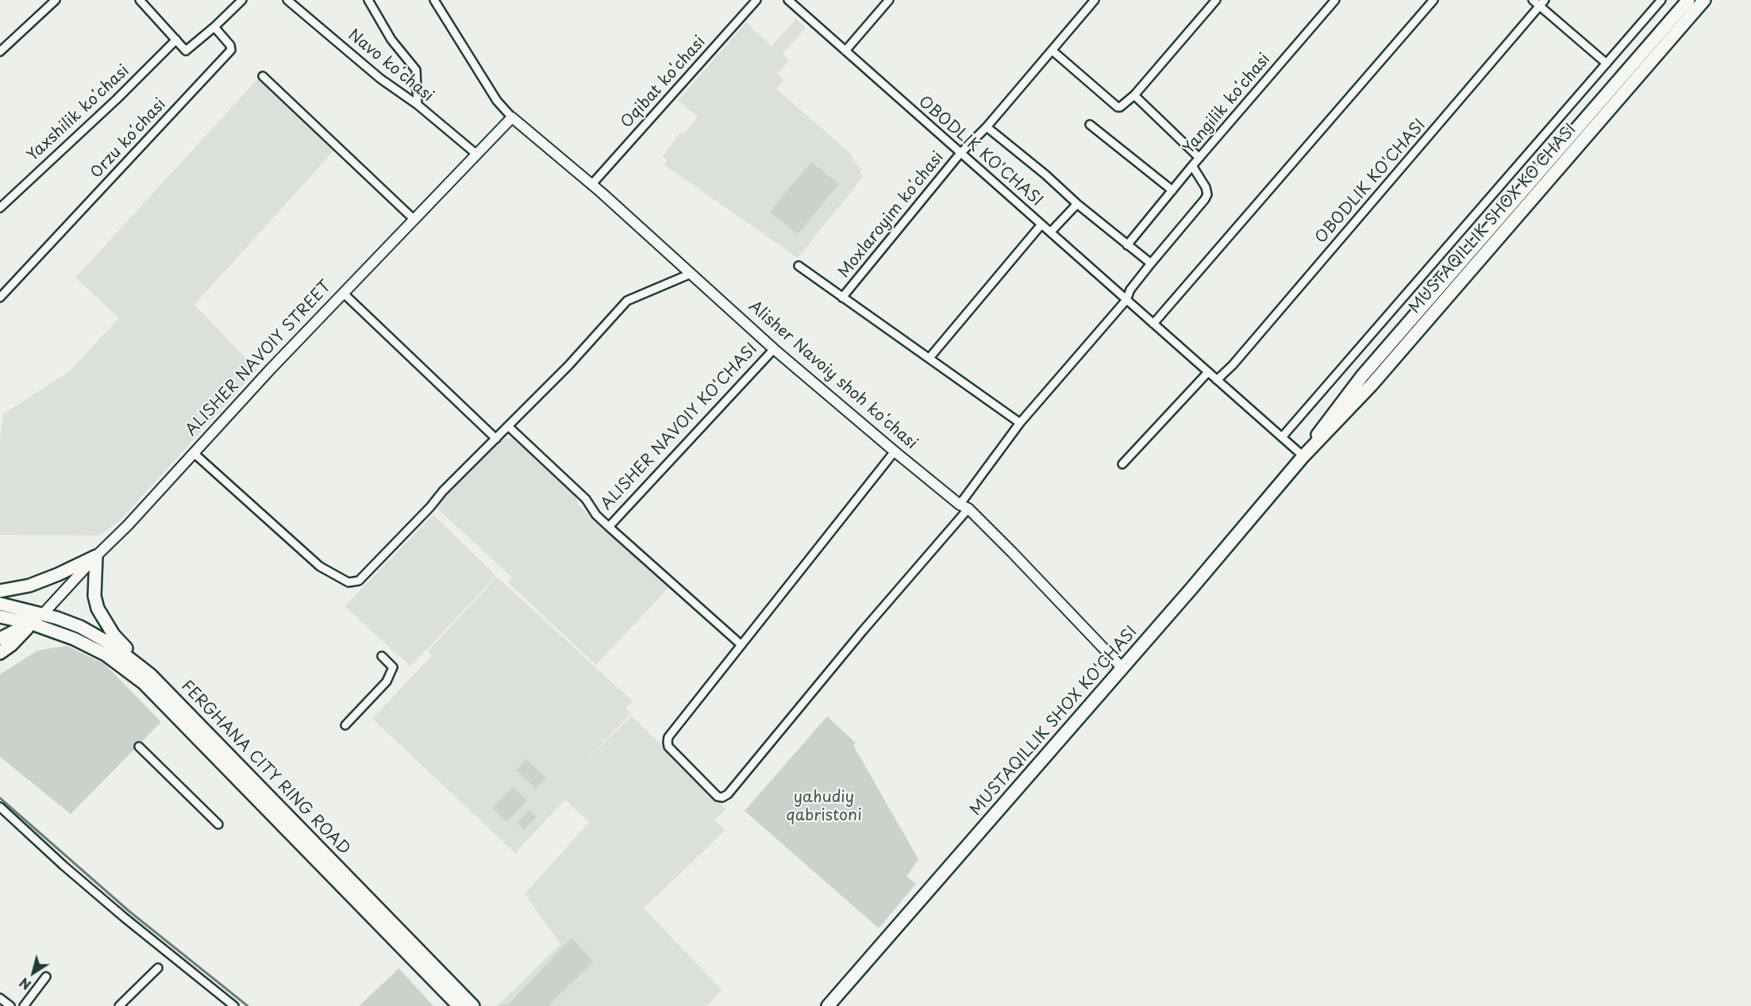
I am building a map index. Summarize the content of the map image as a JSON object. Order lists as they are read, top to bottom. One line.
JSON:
{"streets":{"main road":["MUSTAQILLIK SHOX KO'CHASI","ALISHER NAVOIY STREET","FERGHANA CITY RING ROAD"],"street":["Navo koʻchasi","Oqibat koʻchasi","Yangilik koʻchasi","Yaxshilik koʻchasi","Orzu koʻchasi","OBODLIK KO'CHASI","Moxlaroyim koʻchasi","Alisher Navoiy shoh koʻchasi","ALISHER NAVOIY KO'CHASI"]},"crossings":[["Navo koʻchasi","ALISHER NAVOIY STREET"],["Oqibat koʻchasi","Alisher Navoiy shoh koʻchasi"],["Yangilik koʻchasi","OBODLIK KO'CHASI"],["Yangilik koʻchasi","Alisher Navoiy shoh koʻchasi"],["Yangilik koʻchasi","ALISHER NAVOIY KO'CHASI"],["OBODLIK KO'CHASI","Moxlaroyim koʻchasi"],["OBODLIK KO'CHASI","MUSTAQILLIK SHOX KO'CHASI"],["MUSTAQILLIK SHOX KO'CHASI","Alisher Navoiy shoh koʻchasi"],["ALISHER NAVOIY STREET","Alisher Navoiy shoh koʻchasi"],["ALISHER NAVOIY STREET","FERGHANA CITY RING ROAD"],["Alisher Navoiy shoh koʻchasi","ALISHER NAVOIY KO'CHASI"]],"parks":["yahudiy qabristoni"],"north":"bottom left"}
